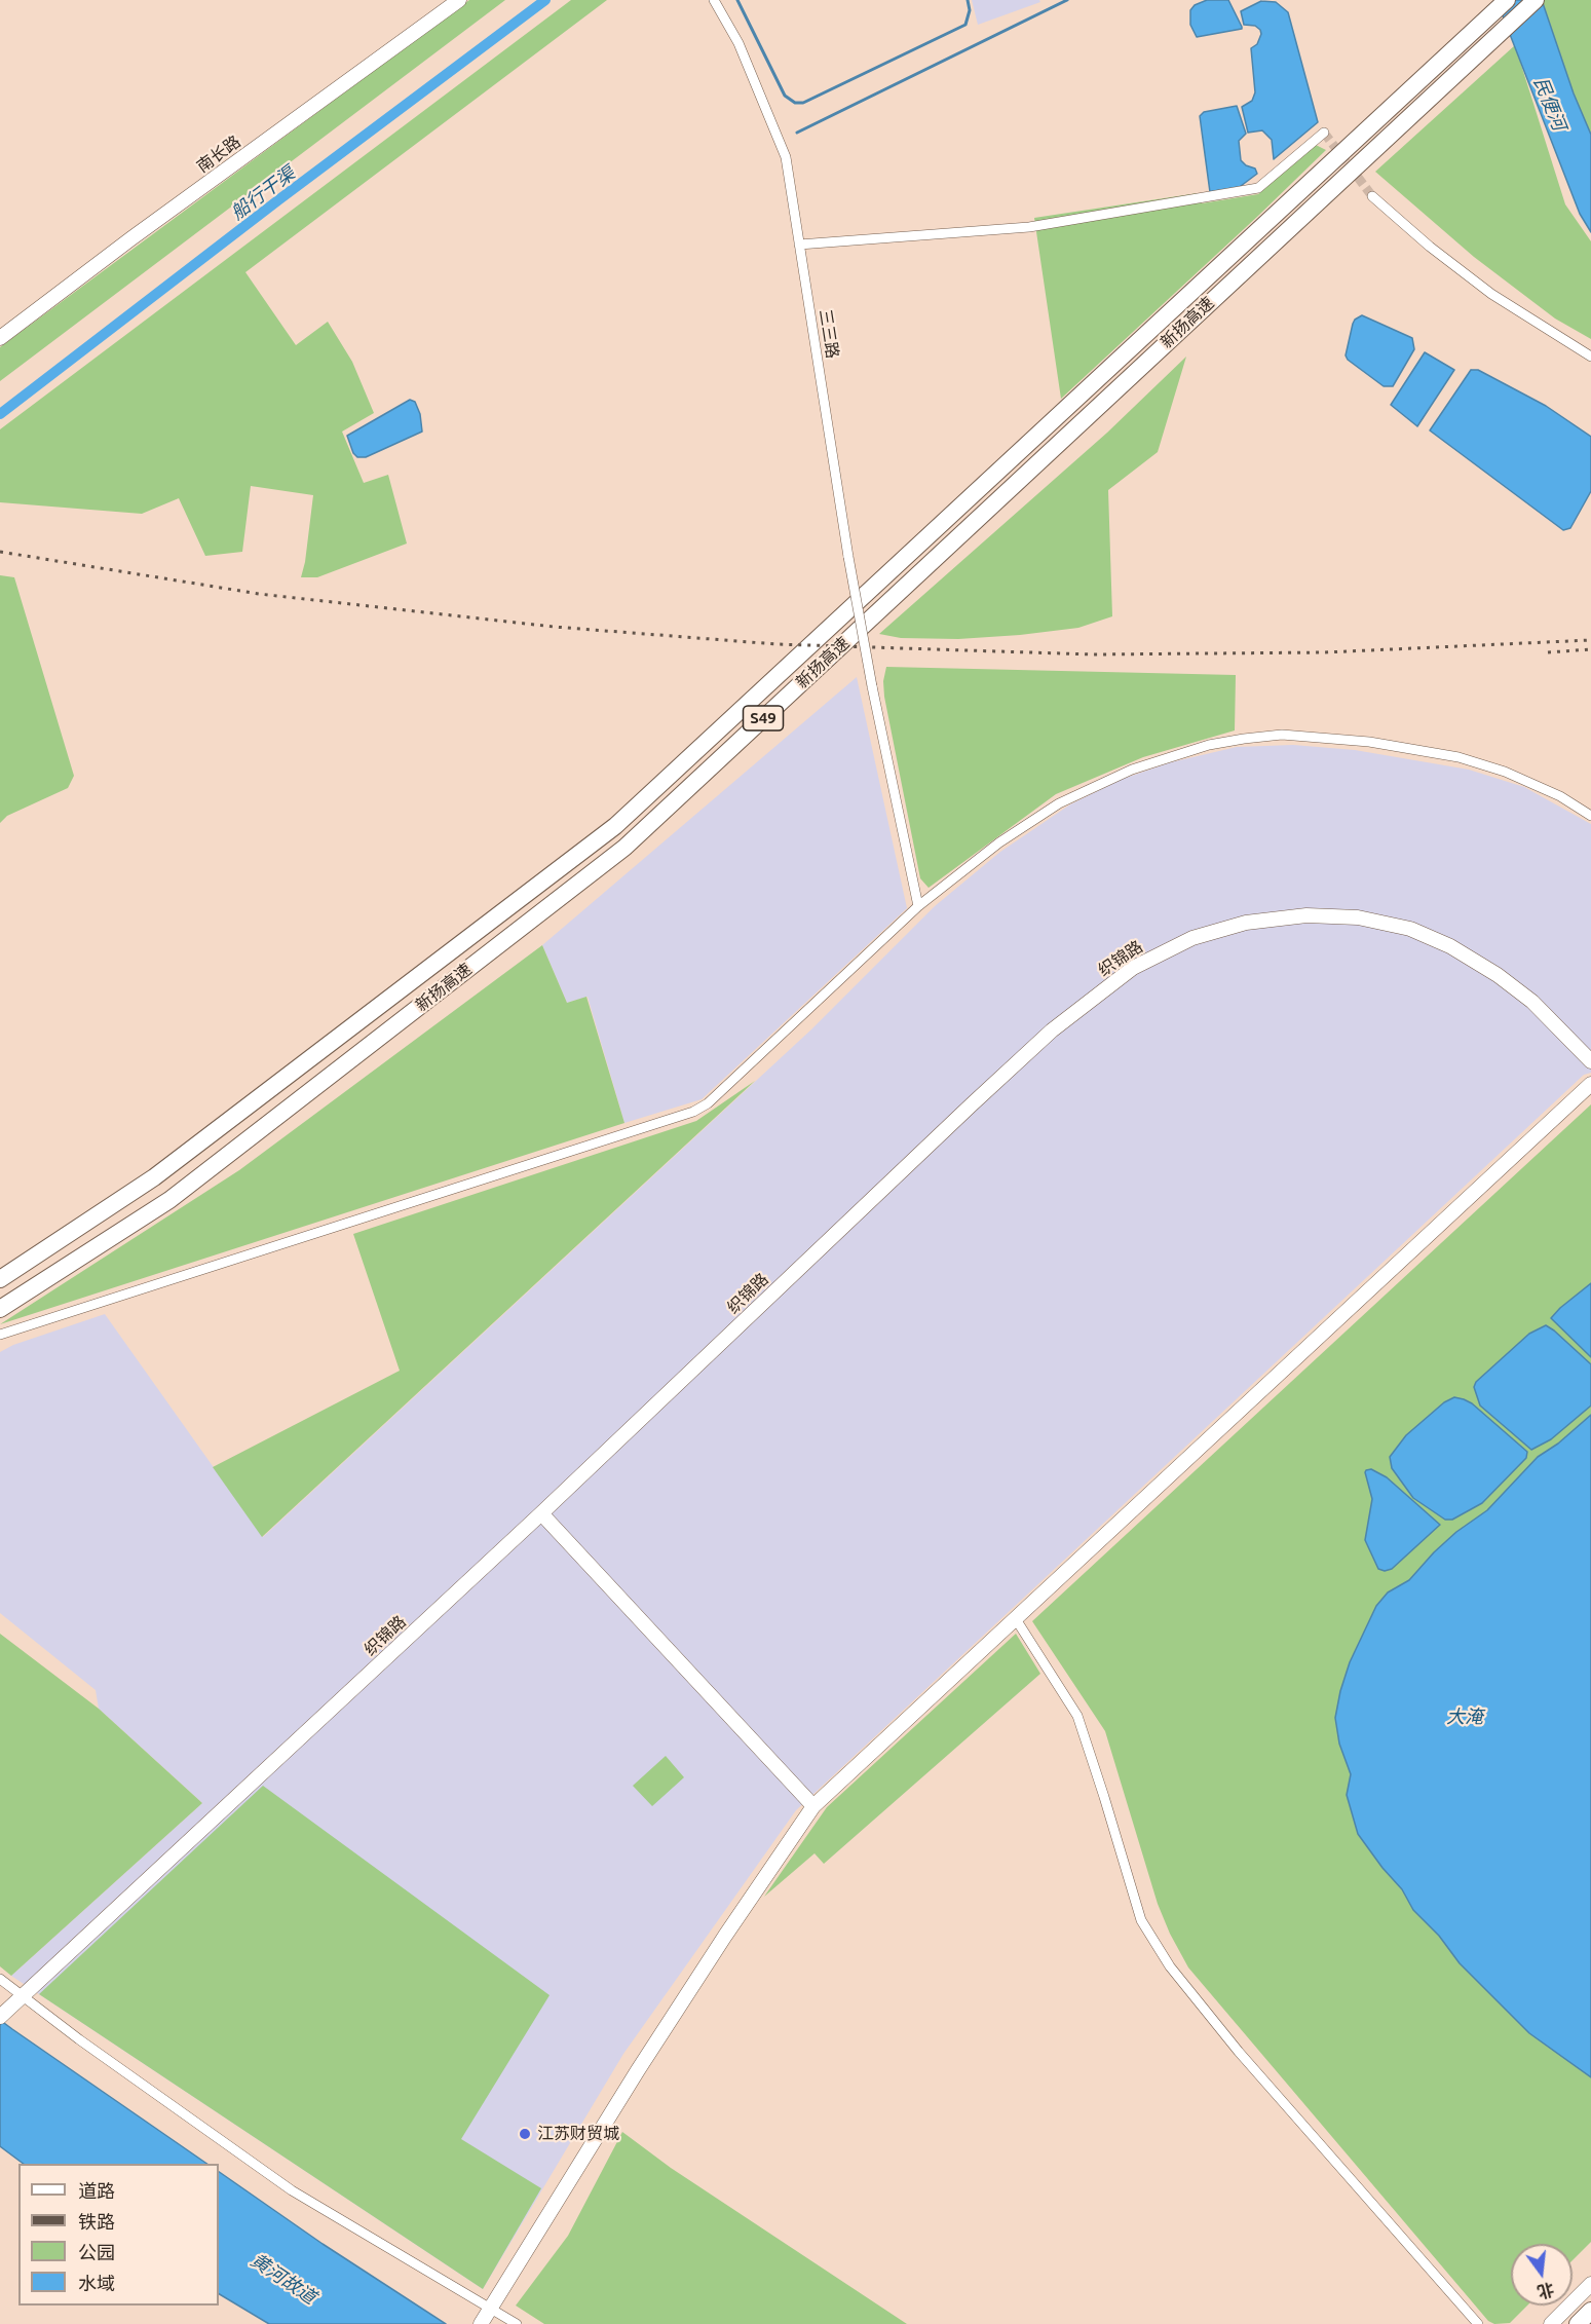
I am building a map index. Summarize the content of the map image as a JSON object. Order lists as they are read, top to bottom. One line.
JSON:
{"streets":{"highway":["新扬高速","S49"],"street":["南长路","三三路","织锦路"]},"water":["民便河","船行干渠","大淹","黄河故道"],"places":["江苏财贸城"],"legend":["道路","铁路","公园","水域"],"north":"bottom"}
